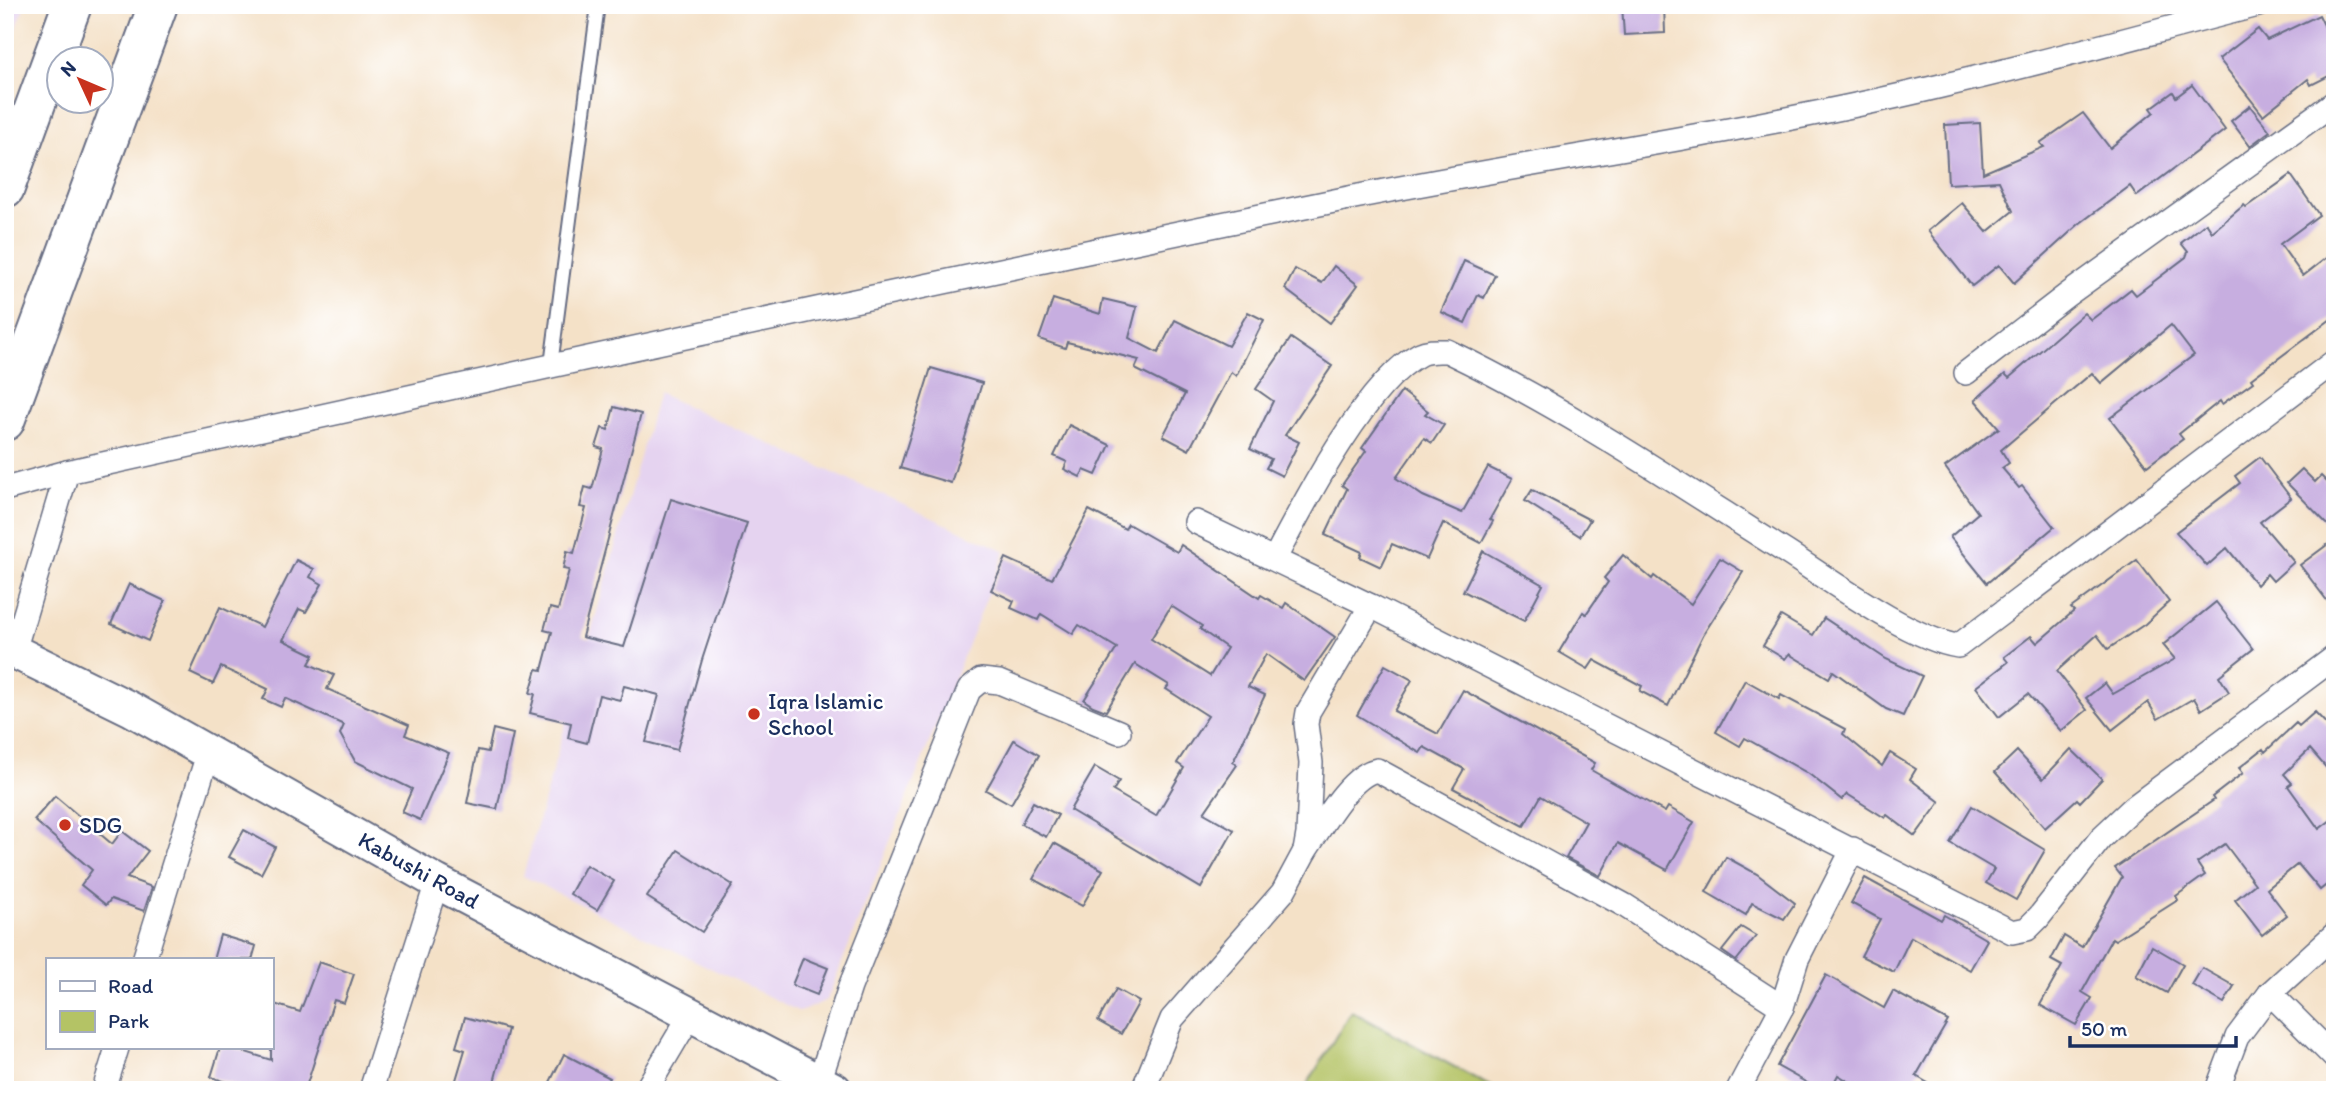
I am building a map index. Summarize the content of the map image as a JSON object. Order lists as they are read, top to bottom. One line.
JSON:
{"streets":{"main road":["Kabushi Road"]},"places":["Iqra Islamic School","SDG"],"legend":["Road","Park"],"scale_bar":"50 m","north":"top left"}
